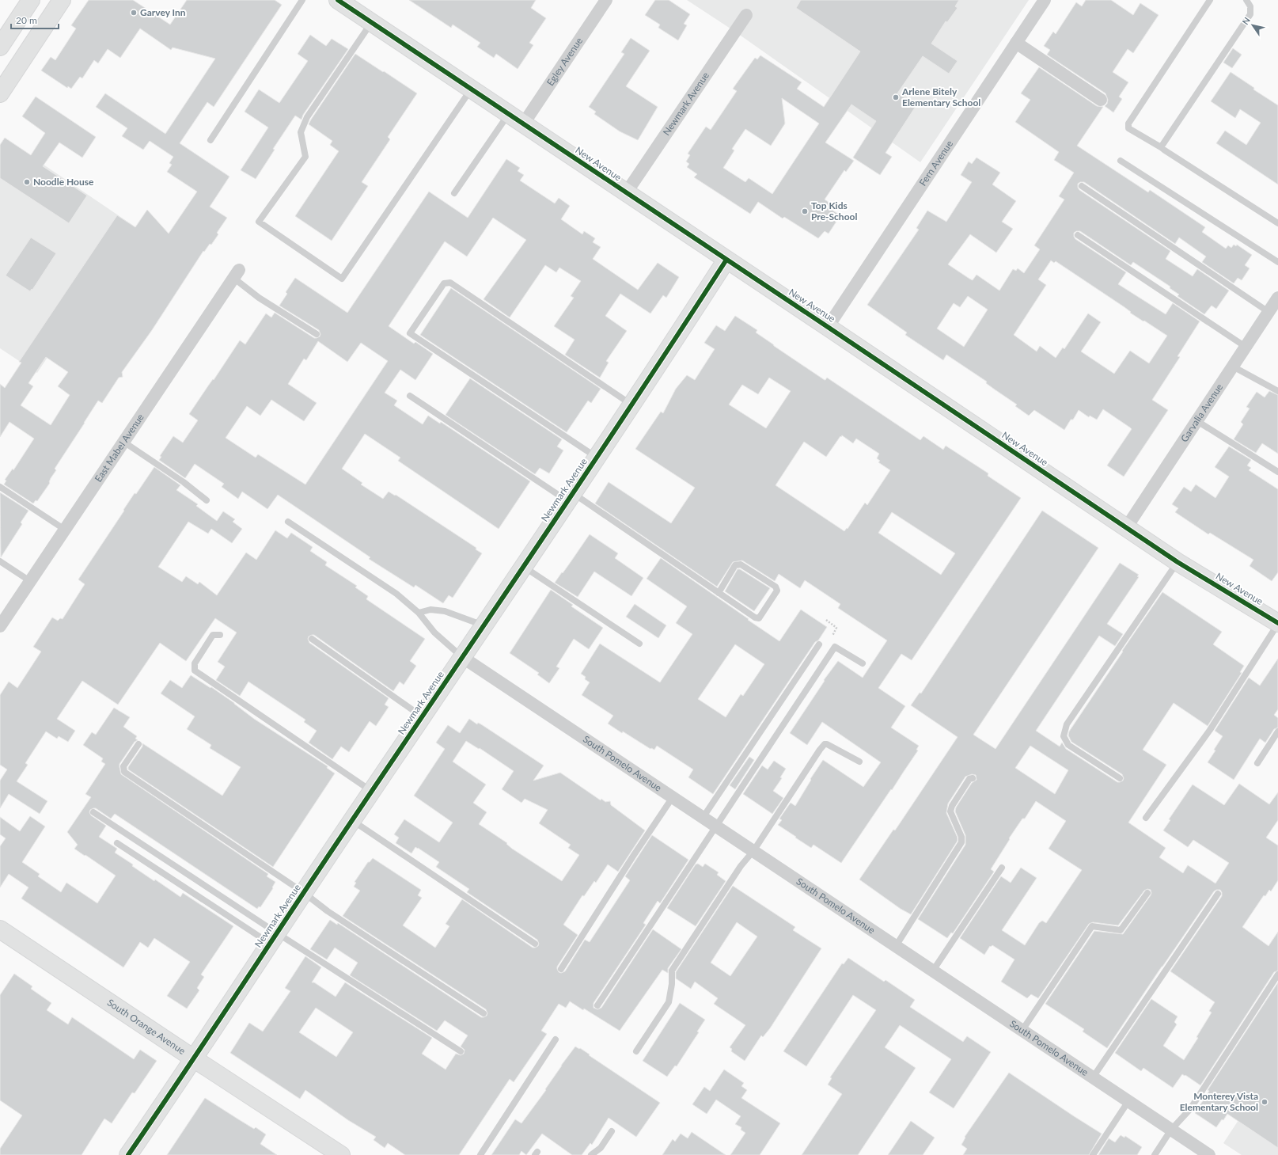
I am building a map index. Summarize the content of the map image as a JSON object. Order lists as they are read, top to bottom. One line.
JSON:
{"streets":{"street":["Egley Avenue","Newmark Avenue","Fern Avenue","New Avenue","Garvalia Avenue","East Mabel Avenue","South Pomelo Avenue","South Orange Avenue"]},"crossings":[["Egley Avenue","New Avenue"],["Newmark Avenue","New Avenue"],["Newmark Avenue","South Pomelo Avenue"],["Newmark Avenue","South Orange Avenue"],["Fern Avenue","New Avenue"],["New Avenue","Garvalia Avenue"]],"places":["Garvey Inn","Arlene Bitely Elementary School","Noodle House","Top Kids Pre-School","Monterey Vista Elementary School"],"scale_bar":"20 m","north":"top left"}
